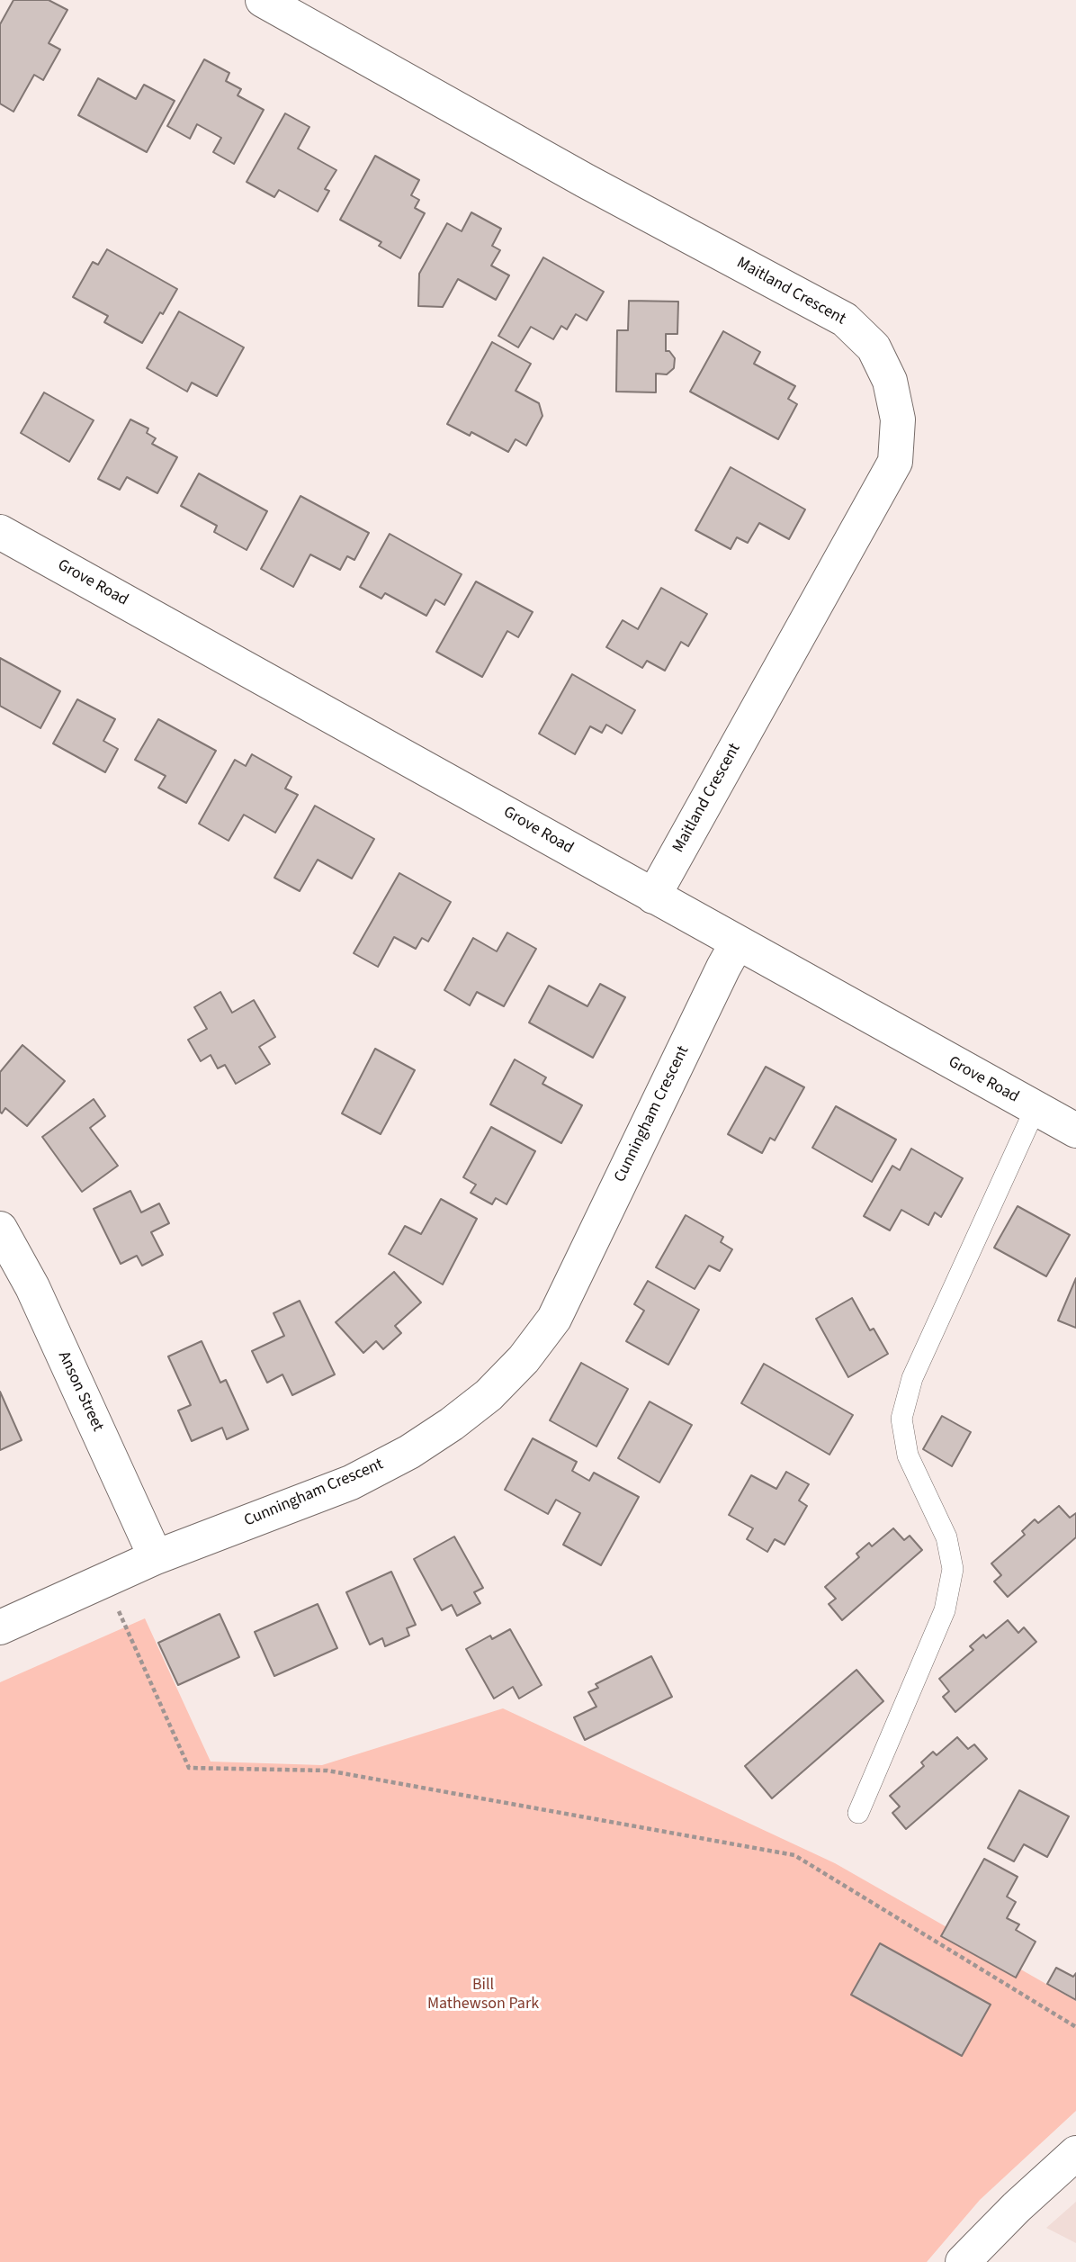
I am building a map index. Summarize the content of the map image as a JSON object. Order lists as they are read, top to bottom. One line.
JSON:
{"streets":{"street":["Maitland Crescent","Grove Road","Cunningham Crescent","Anson Street"]},"crossings":[["Maitland Crescent","Grove Road"],["Grove Road","Cunningham Crescent"],["Cunningham Crescent","Anson Street"]],"parks":["Bill Mathewson Park"]}
